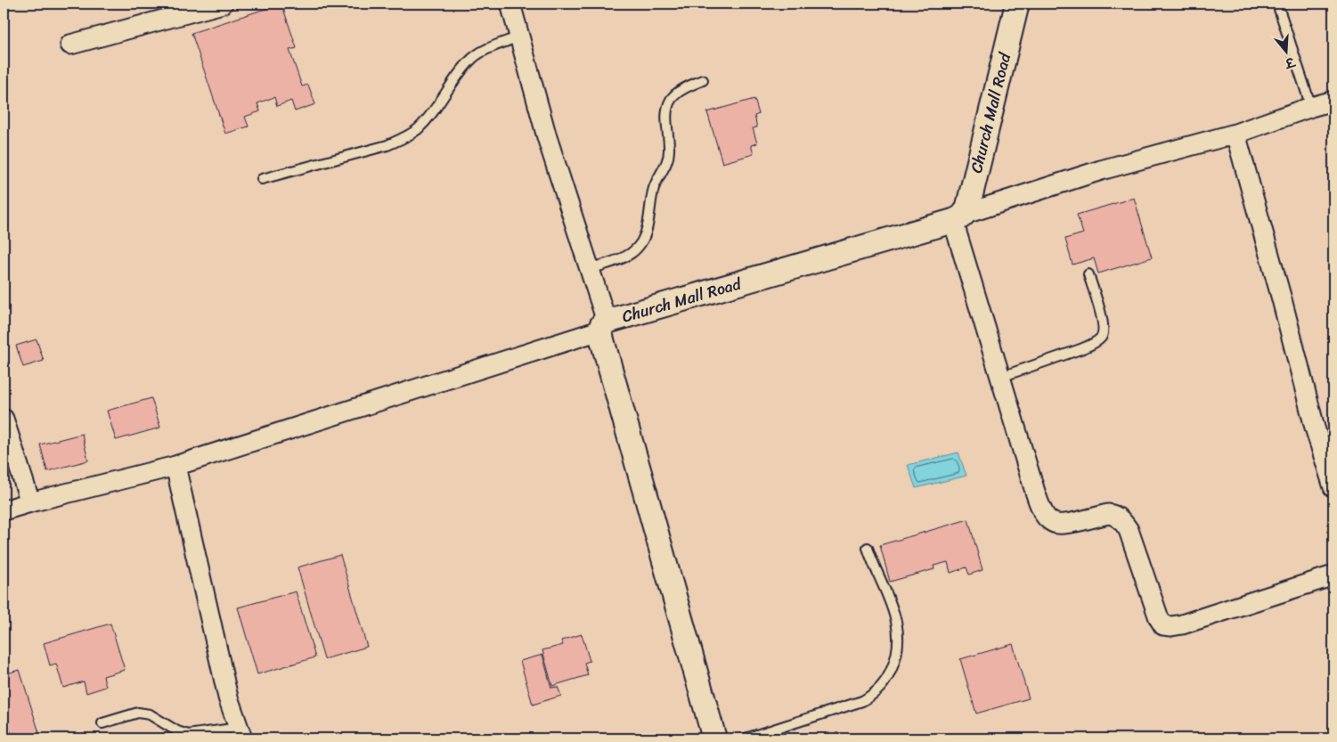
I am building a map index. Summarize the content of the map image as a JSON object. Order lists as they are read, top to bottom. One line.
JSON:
{"streets":{"street":["Church Mall Road"]},"north":"bottom"}
